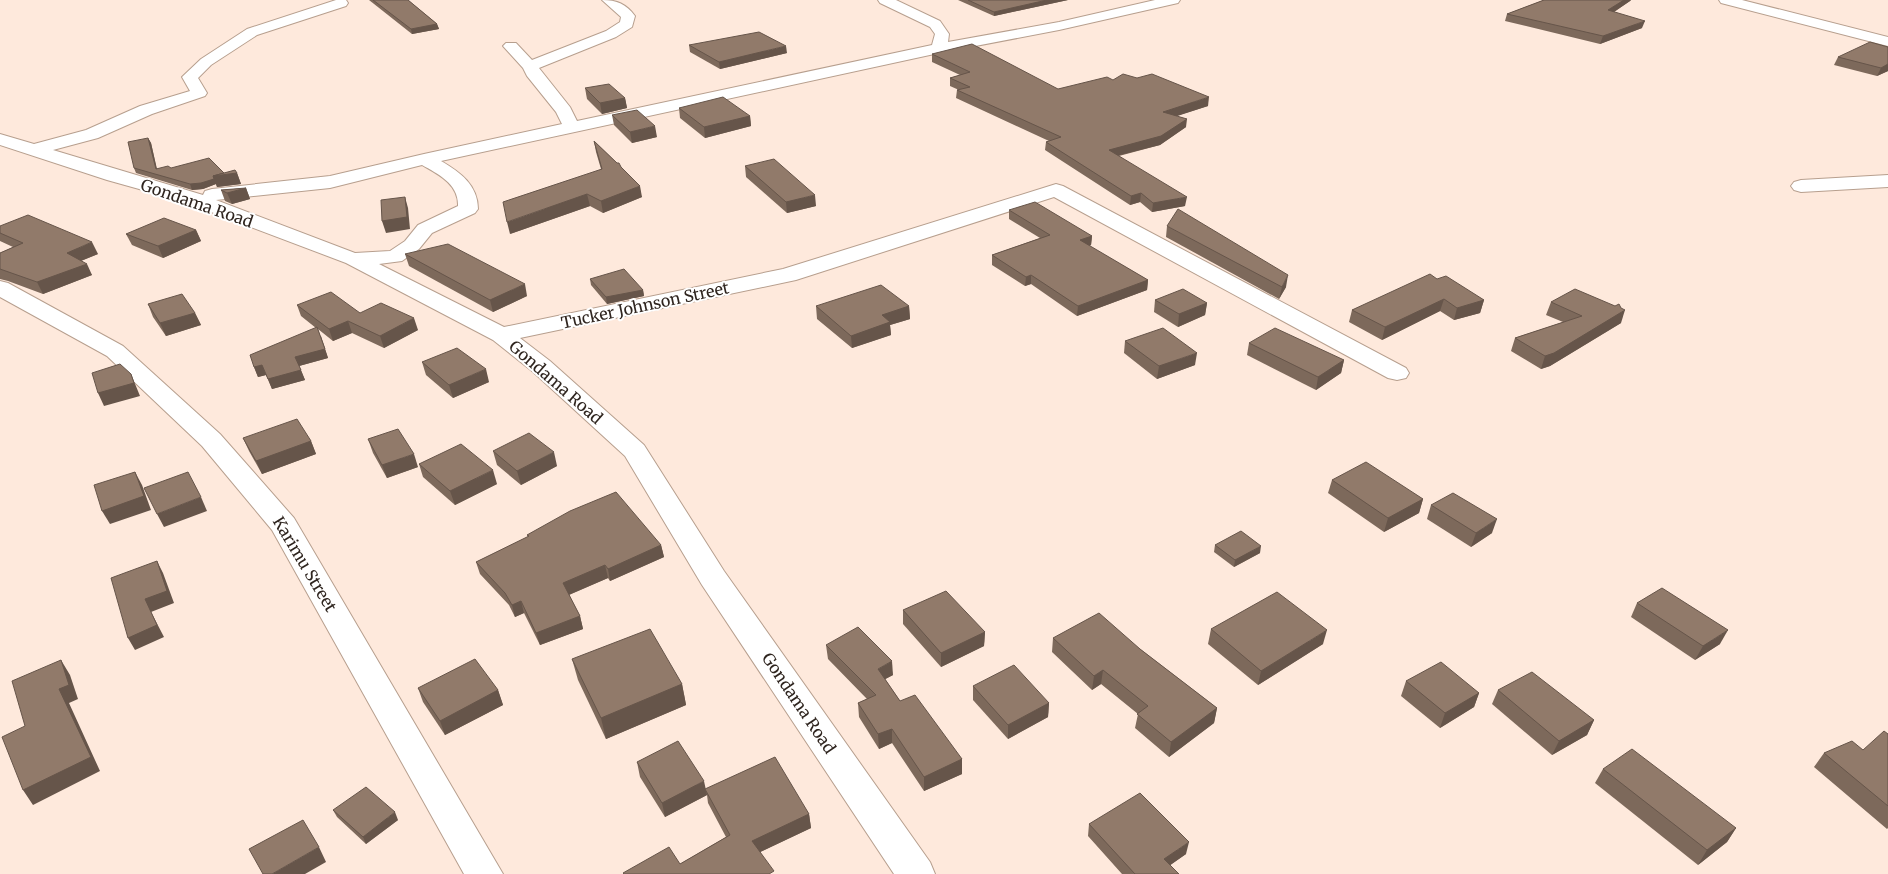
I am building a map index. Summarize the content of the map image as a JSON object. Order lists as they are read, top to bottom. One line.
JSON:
{"streets":{"street":["Gondama Road","Tucker Johnson Street","Karimu Street"]},"crossings":[["Gondama Road","Tucker Johnson Street"]]}
